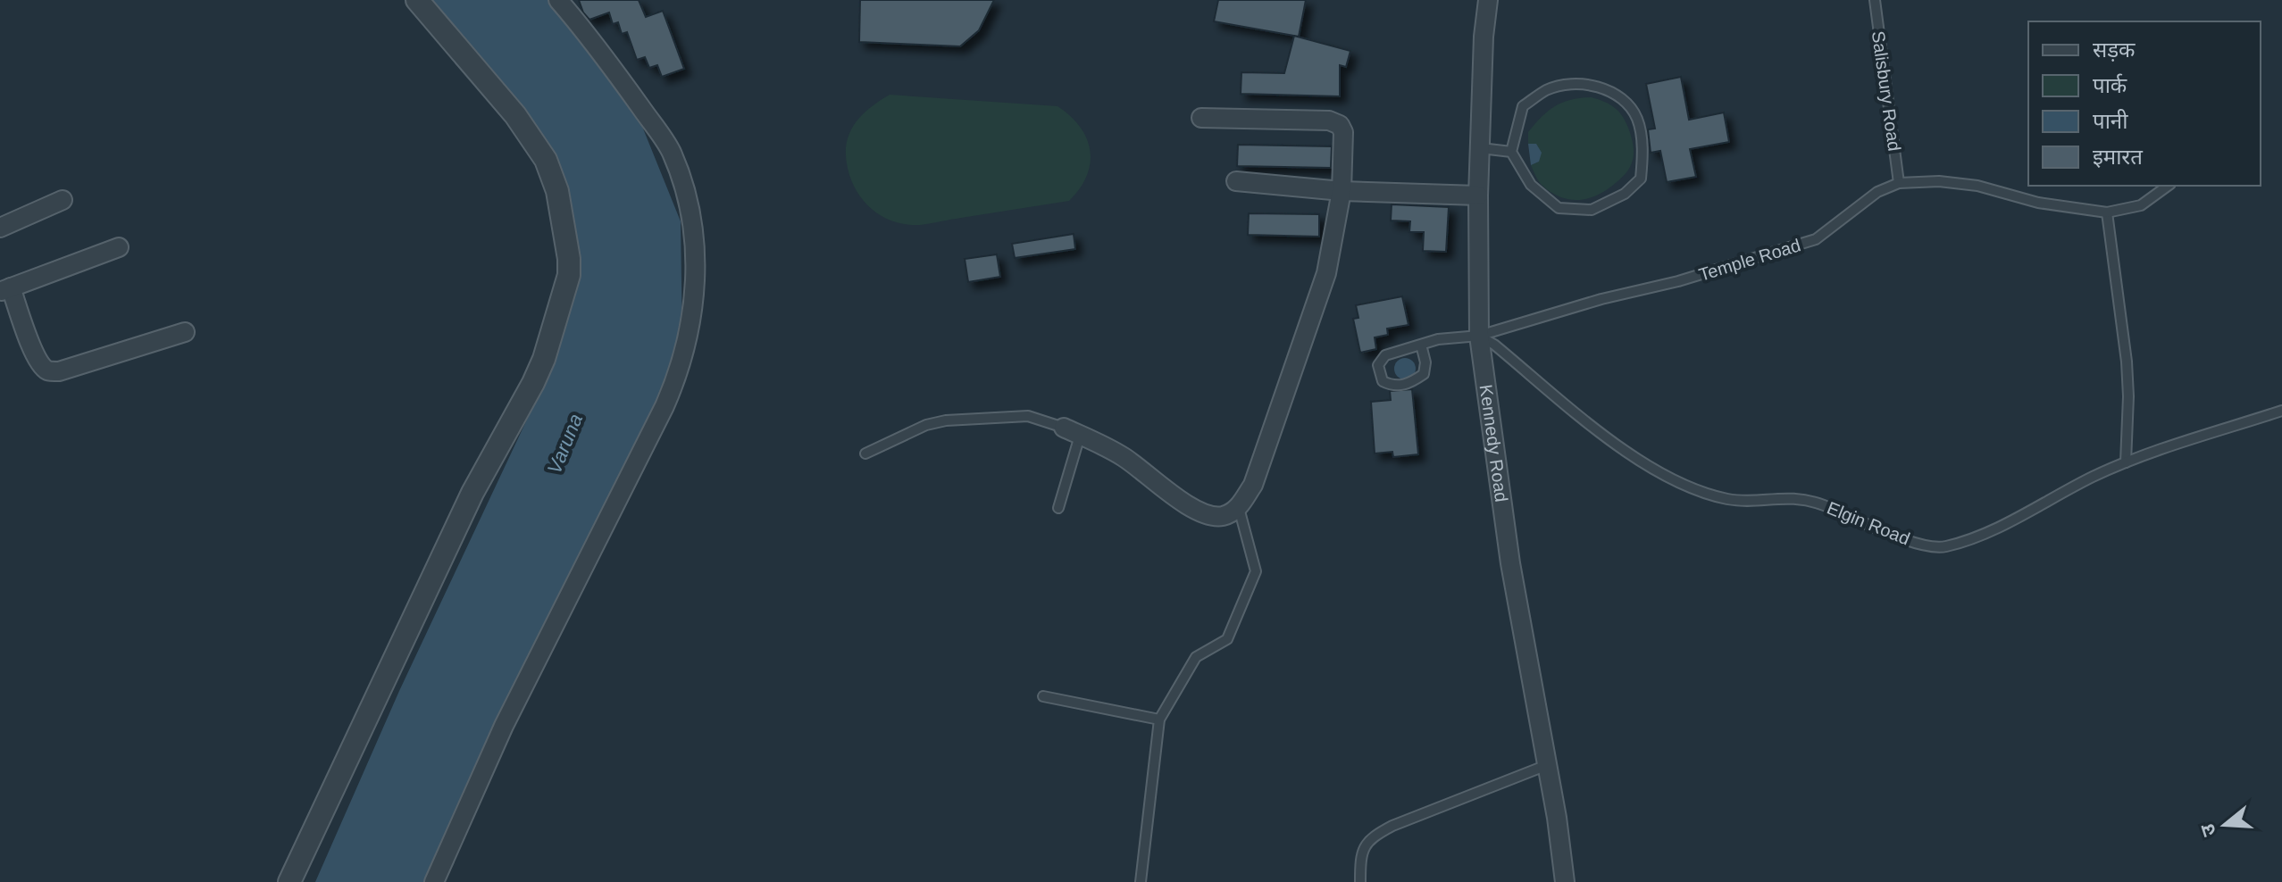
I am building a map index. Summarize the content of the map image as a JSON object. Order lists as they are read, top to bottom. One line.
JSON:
{"streets":{"street":["Kennedy Road"],"lane":["Salisbury Road","Temple Road","Elgin Road"]},"crossings":[["Salisbury Road","Temple Road"],["Temple Road","Kennedy Road"],["Temple Road","Elgin Road"],["Kennedy Road","Elgin Road"]],"water":["Varuna"],"legend":["सड़क","पार्क","पानी","इमारत"],"north":"left"}
